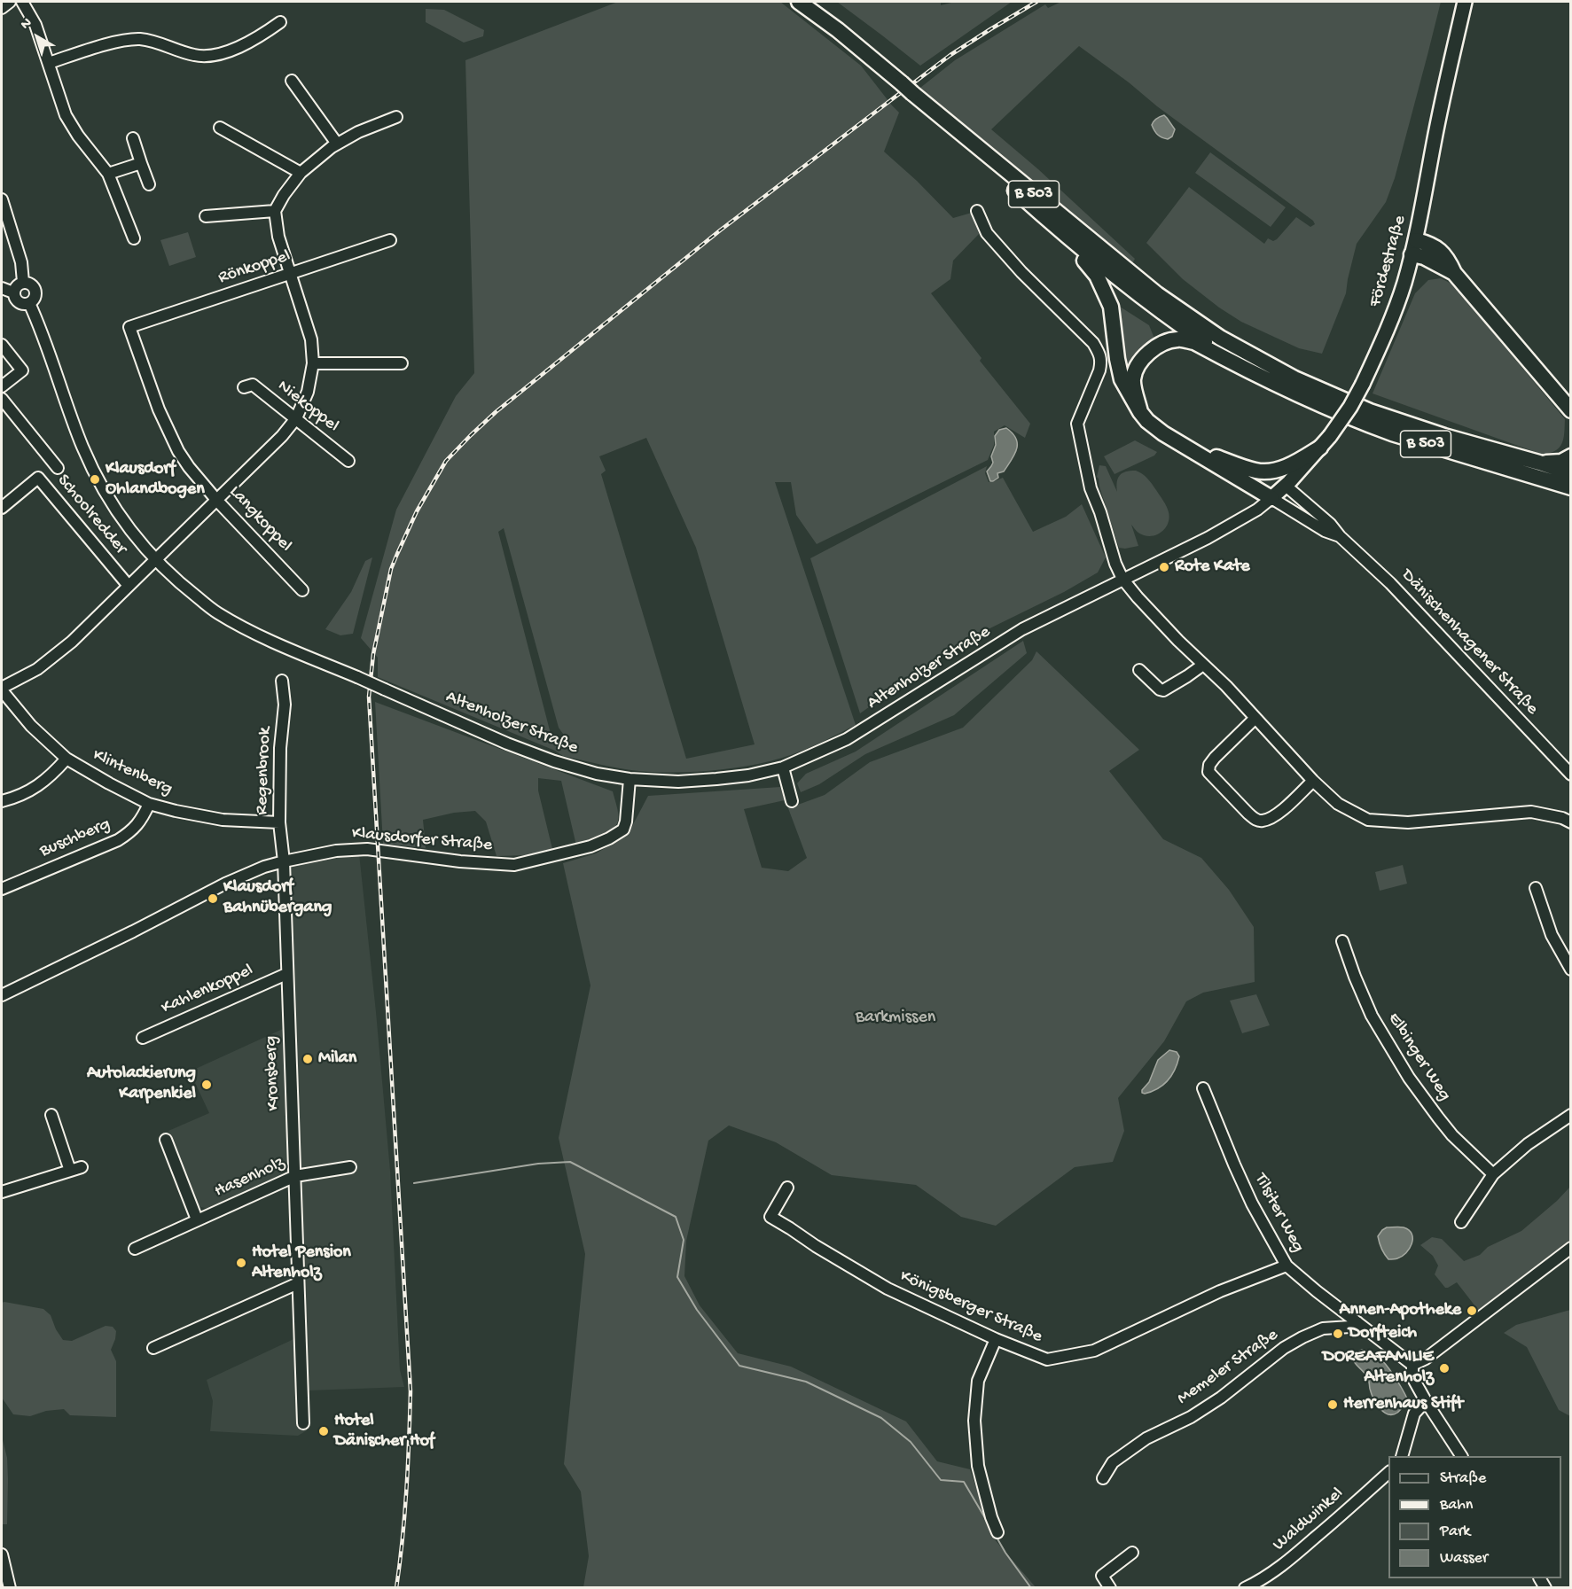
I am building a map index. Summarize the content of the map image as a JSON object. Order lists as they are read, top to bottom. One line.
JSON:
{"streets":{"highway":["B 503"],"main road":["Fördestraße"],"street":["Rönkoppel","Niekoppel","Schoolredder","Langkoppel","Dänischenhagener Straße","Altenholzer Straße","Regenbrook","Klintenberg","Buschberg","Klausdorfer Straße","Kahlenkoppel","Elbinger Weg","Kronsberg","Hasenholz","Tilsiter Weg","Königsberger Straße","Memeler Straße","Waldwinkel"]},"crossings":[["Fördestraße","Dänischenhagener Straße"],["Fördestraße","Altenholzer Straße"],["Rönkoppel","Langkoppel"],["Dänischenhagener Straße","Altenholzer Straße"],["Altenholzer Straße","Klausdorfer Straße"],["Regenbrook","Klintenberg"],["Regenbrook","Klausdorfer Straße"],["Regenbrook","Kronsberg"],["Klintenberg","Buschberg"],["Klausdorfer Straße","Kronsberg"],["Kahlenkoppel","Kronsberg"],["Kronsberg","Hasenholz"],["Tilsiter Weg","Königsberger Straße"],["Tilsiter Weg","Memeler Straße"]],"parks":["Barkmissen"],"places":["Klausdorf Ohlandbogen","Rote Kate","Klausdorf Bahnübergang","Milan","Autolackierung Karpenkiel","Hotel Pension Altenholz","Annen-Apotheke","Dorfteich","DOREAFAMILIE Altenholz","Herrenhaus Stift","Hotel Dänischer Hof"],"legend":["Straße","Bahn","Park","Wasser"],"north":"top left"}
